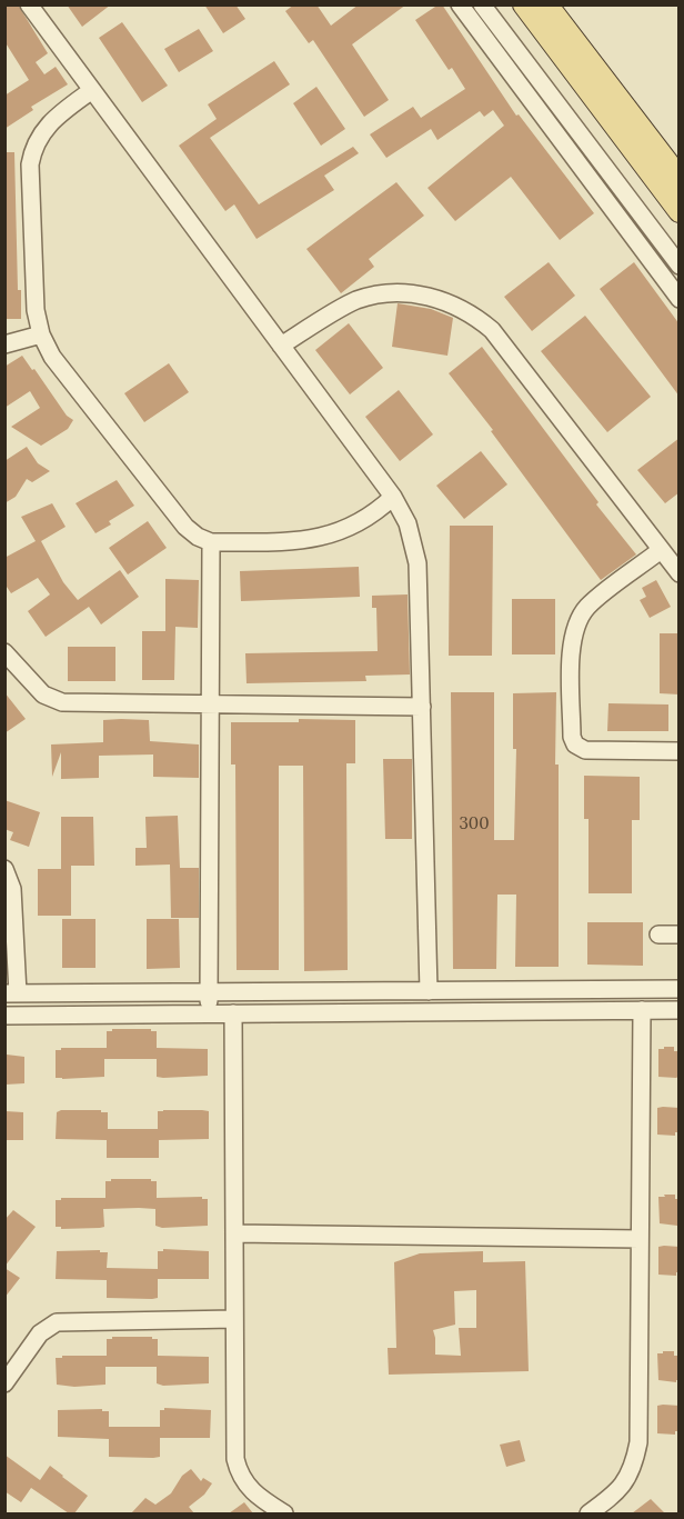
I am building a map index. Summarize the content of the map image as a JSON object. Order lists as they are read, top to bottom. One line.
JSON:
{"house_numbers":["300"]}
